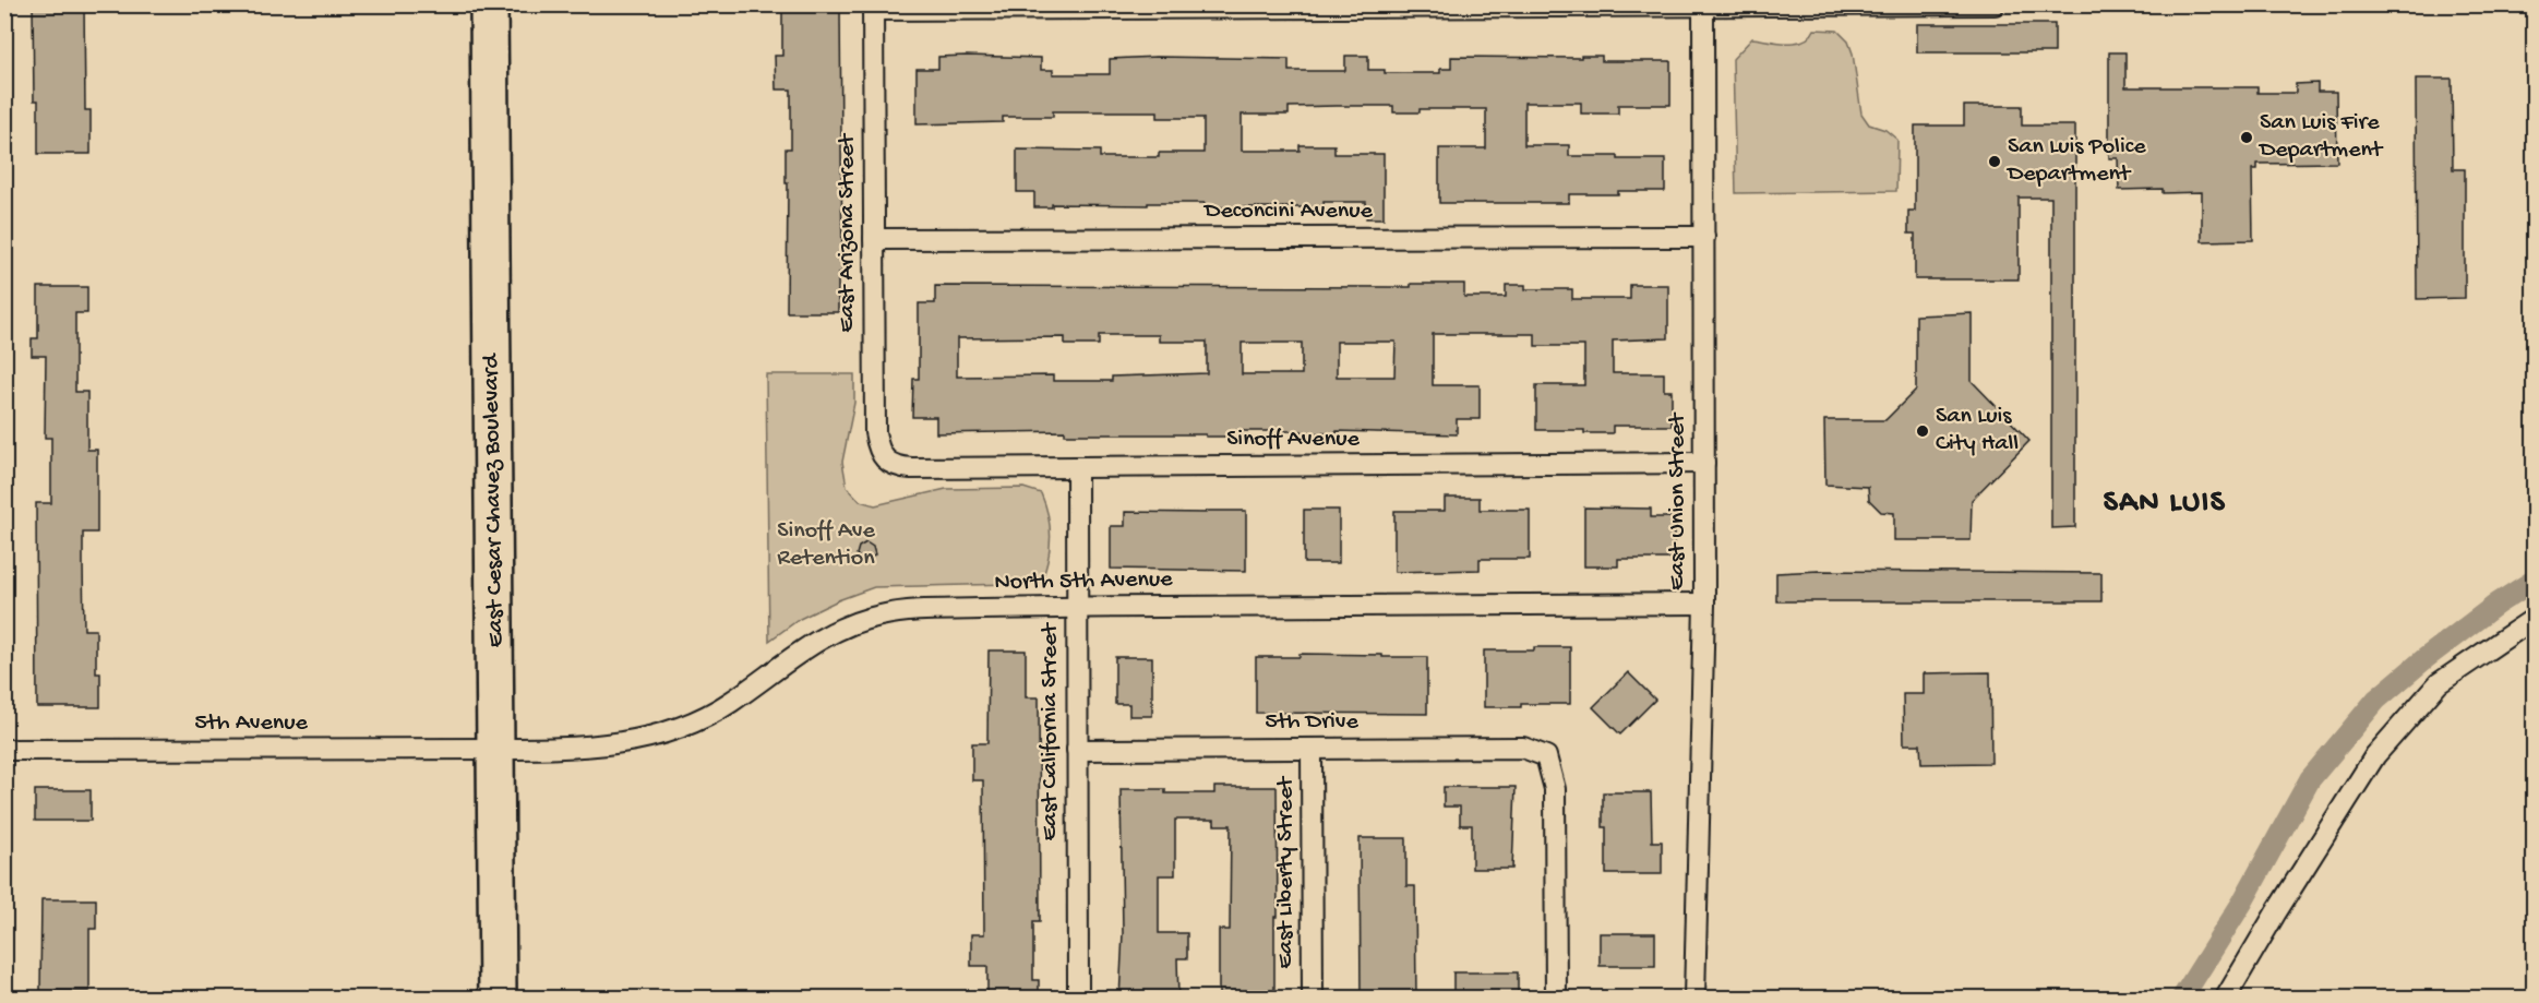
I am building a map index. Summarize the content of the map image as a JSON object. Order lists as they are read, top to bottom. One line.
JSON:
{"streets":{"highway":["East Cesar Chavez Boulevard"],"street":["Deconcini Avenue","East Arizona Street","Sinoff Avenue","East Union Street","North 5th Avenue","5th Drive","5th Avenue","East California Street","East Liberty Street"]},"crossings":[["Deconcini Avenue","East Arizona Street"],["Deconcini Avenue","East Union Street"],["East Arizona Street","Sinoff Avenue"],["Sinoff Avenue","East Union Street"],["Sinoff Avenue","East California Street"],["East Cesar Chavez Boulevard","North 5th Avenue"],["East Cesar Chavez Boulevard","5th Avenue"],["East Union Street","North 5th Avenue"],["North 5th Avenue","5th Avenue"],["North 5th Avenue","East California Street"],["5th Drive","East California Street"],["5th Drive","East Liberty Street"]],"districts":["SAN LUIS"],"parks":["Sinoff Ave Retention"],"places":["San Luis Fire Department","San Luis Police Department","San Luis City Hall"]}
